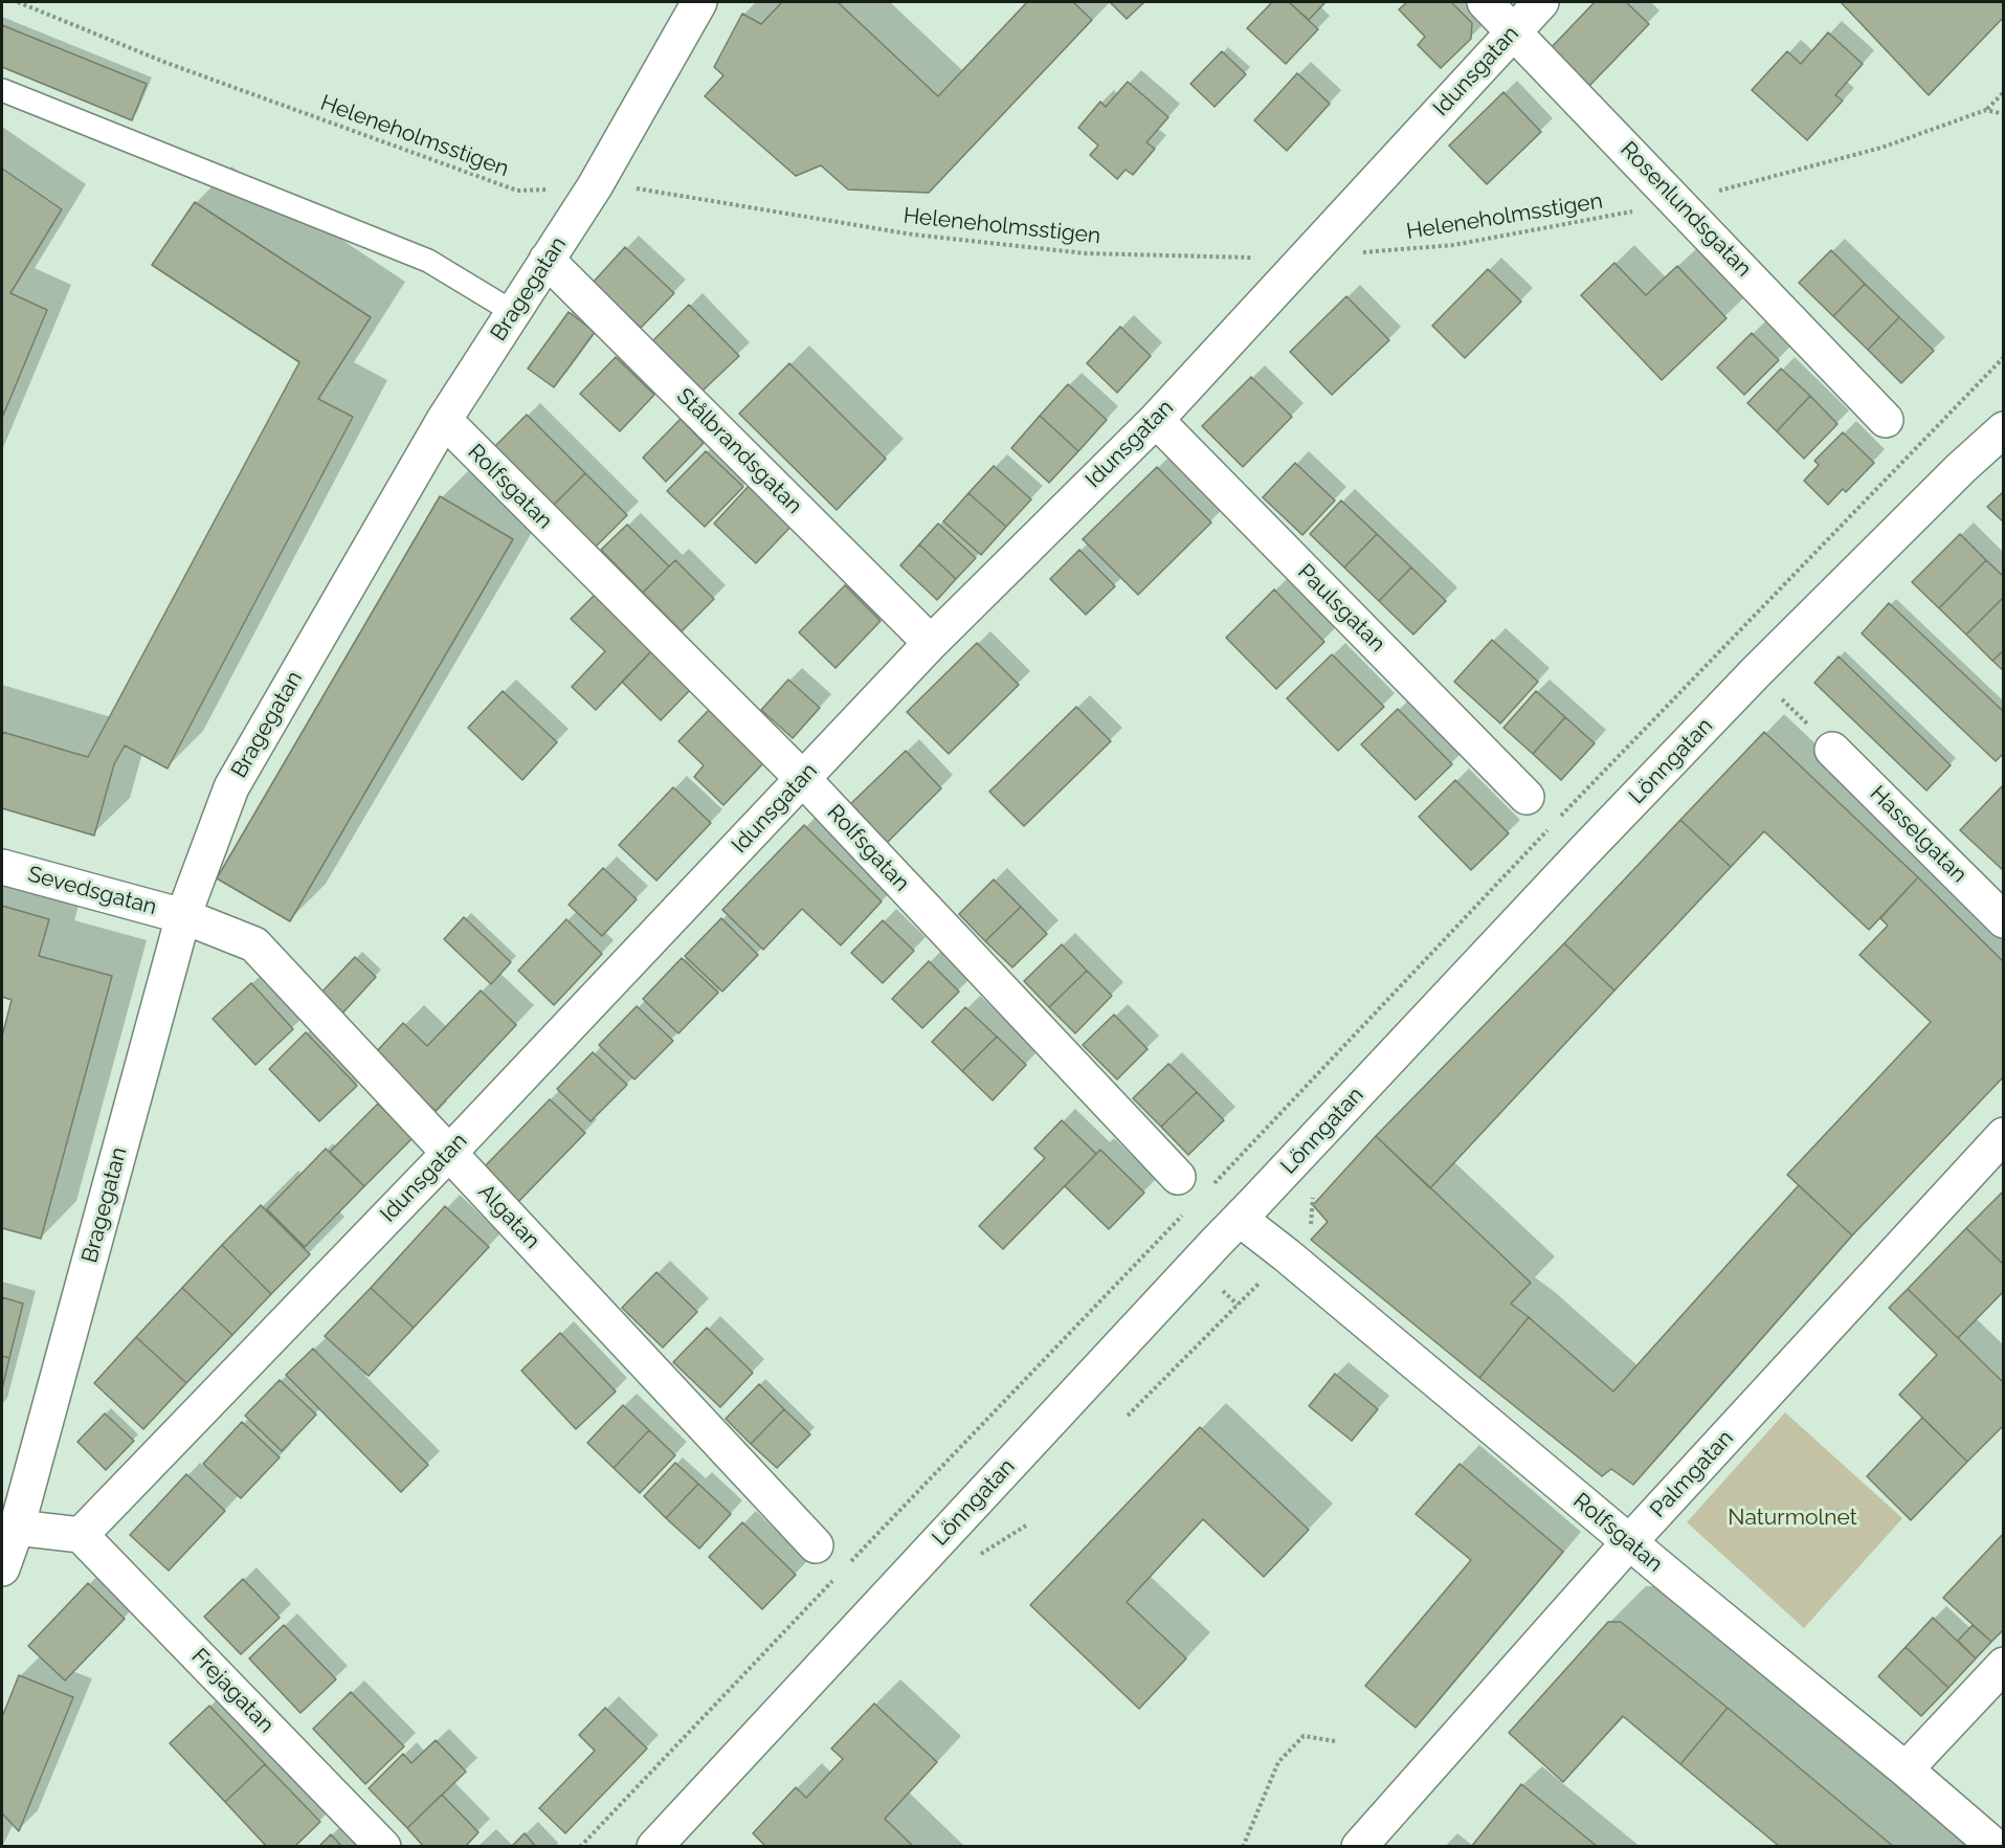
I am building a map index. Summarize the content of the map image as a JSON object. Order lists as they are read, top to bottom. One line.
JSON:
{"streets":{"street":["Idunsgatan","Rosenlundsgatan","Bragegatan","Stålbrandsgatan","Rolfsgatan","Paulsgatan","Lönngatan","Hasselgatan","Sevedsgatan","Algatan","Palmgatan","Frejagatan"],"path":["Heleneholmsstigen"]},"crossings":[["Idunsgatan","Heleneholmsstigen"],["Idunsgatan","Rosenlundsgatan"],["Idunsgatan","Stålbrandsgatan"],["Idunsgatan","Rolfsgatan"],["Idunsgatan","Paulsgatan"],["Idunsgatan","Algatan"],["Idunsgatan","Frejagatan"],["Heleneholmsstigen","Rosenlundsgatan"],["Heleneholmsstigen","Bragegatan"],["Bragegatan","Stålbrandsgatan"],["Bragegatan","Rolfsgatan"],["Bragegatan","Sevedsgatan"],["Bragegatan","Algatan"],["Rolfsgatan","Lönngatan"],["Rolfsgatan","Palmgatan"],["Sevedsgatan","Algatan"]],"parks":["Naturmolnet"]}
